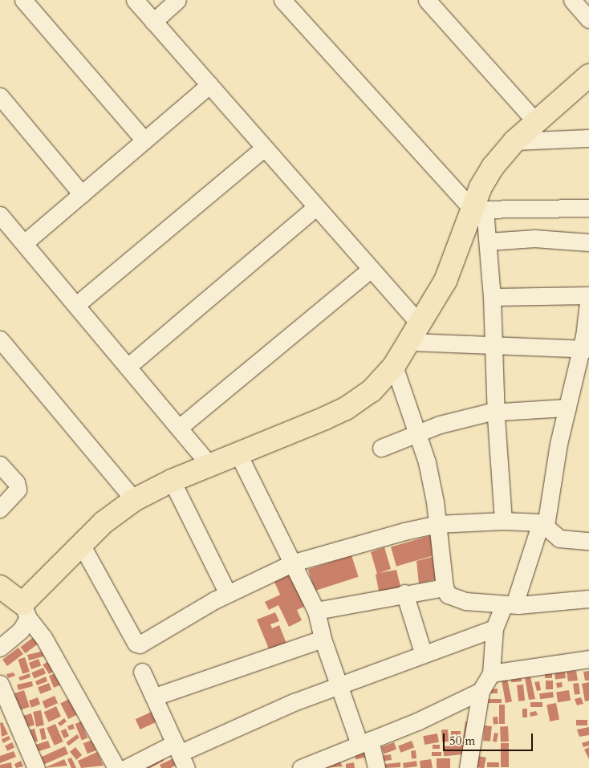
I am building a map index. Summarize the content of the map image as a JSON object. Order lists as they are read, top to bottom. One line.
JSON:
{"scale_bar":"50 m"}
